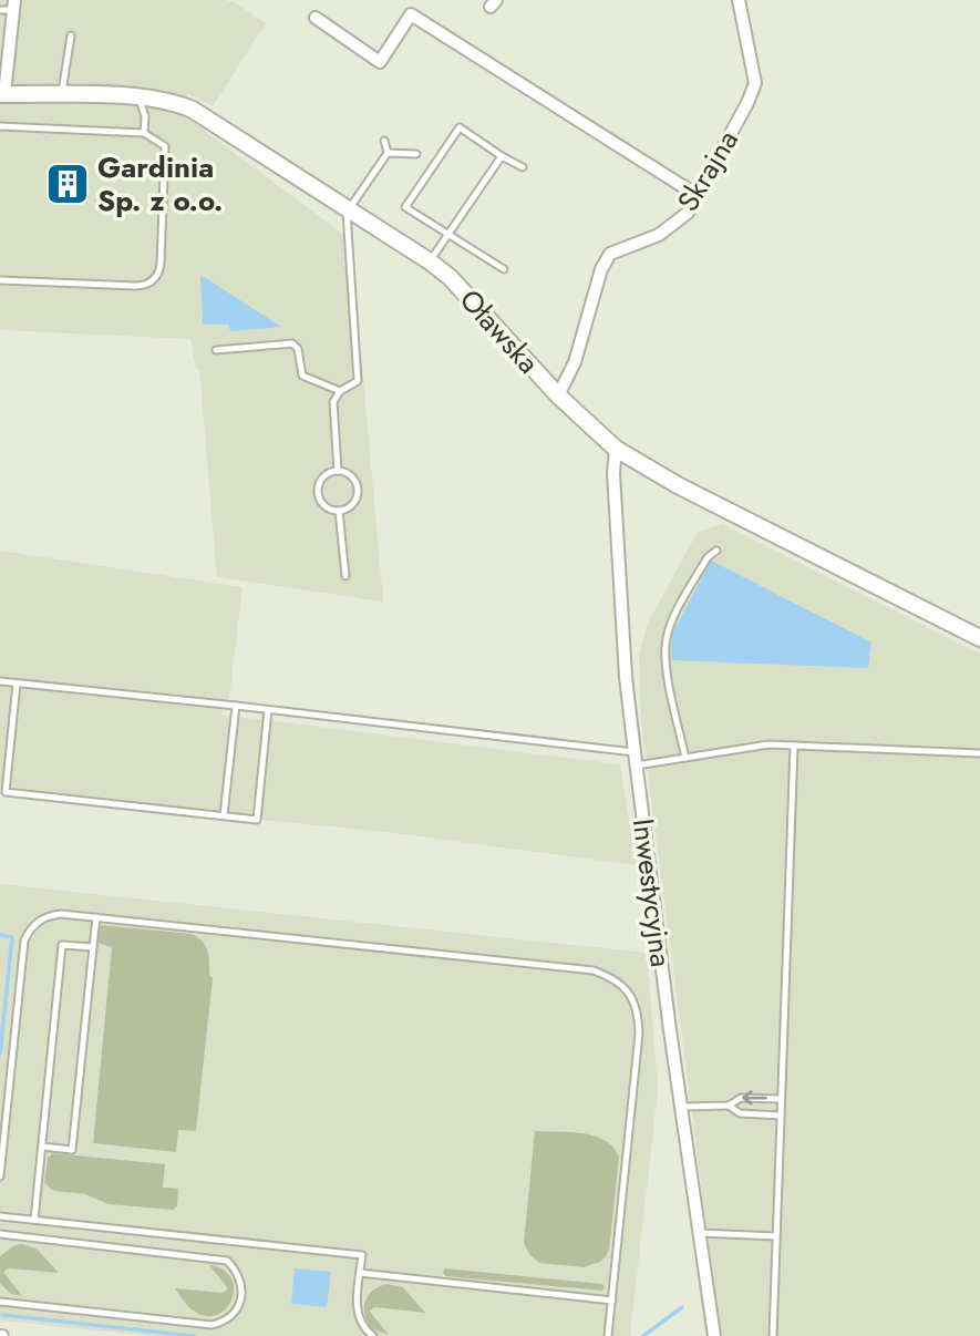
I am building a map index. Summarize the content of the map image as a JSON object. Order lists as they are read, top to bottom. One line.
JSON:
{"streets":{"street":["Skrajna","Oławska","Inwestycyjna"]},"crossings":[["Skrajna","Oławska"],["Oławska","Inwestycyjna"]],"places":{"building":["Gardinia Sp. z o.o."]}}
